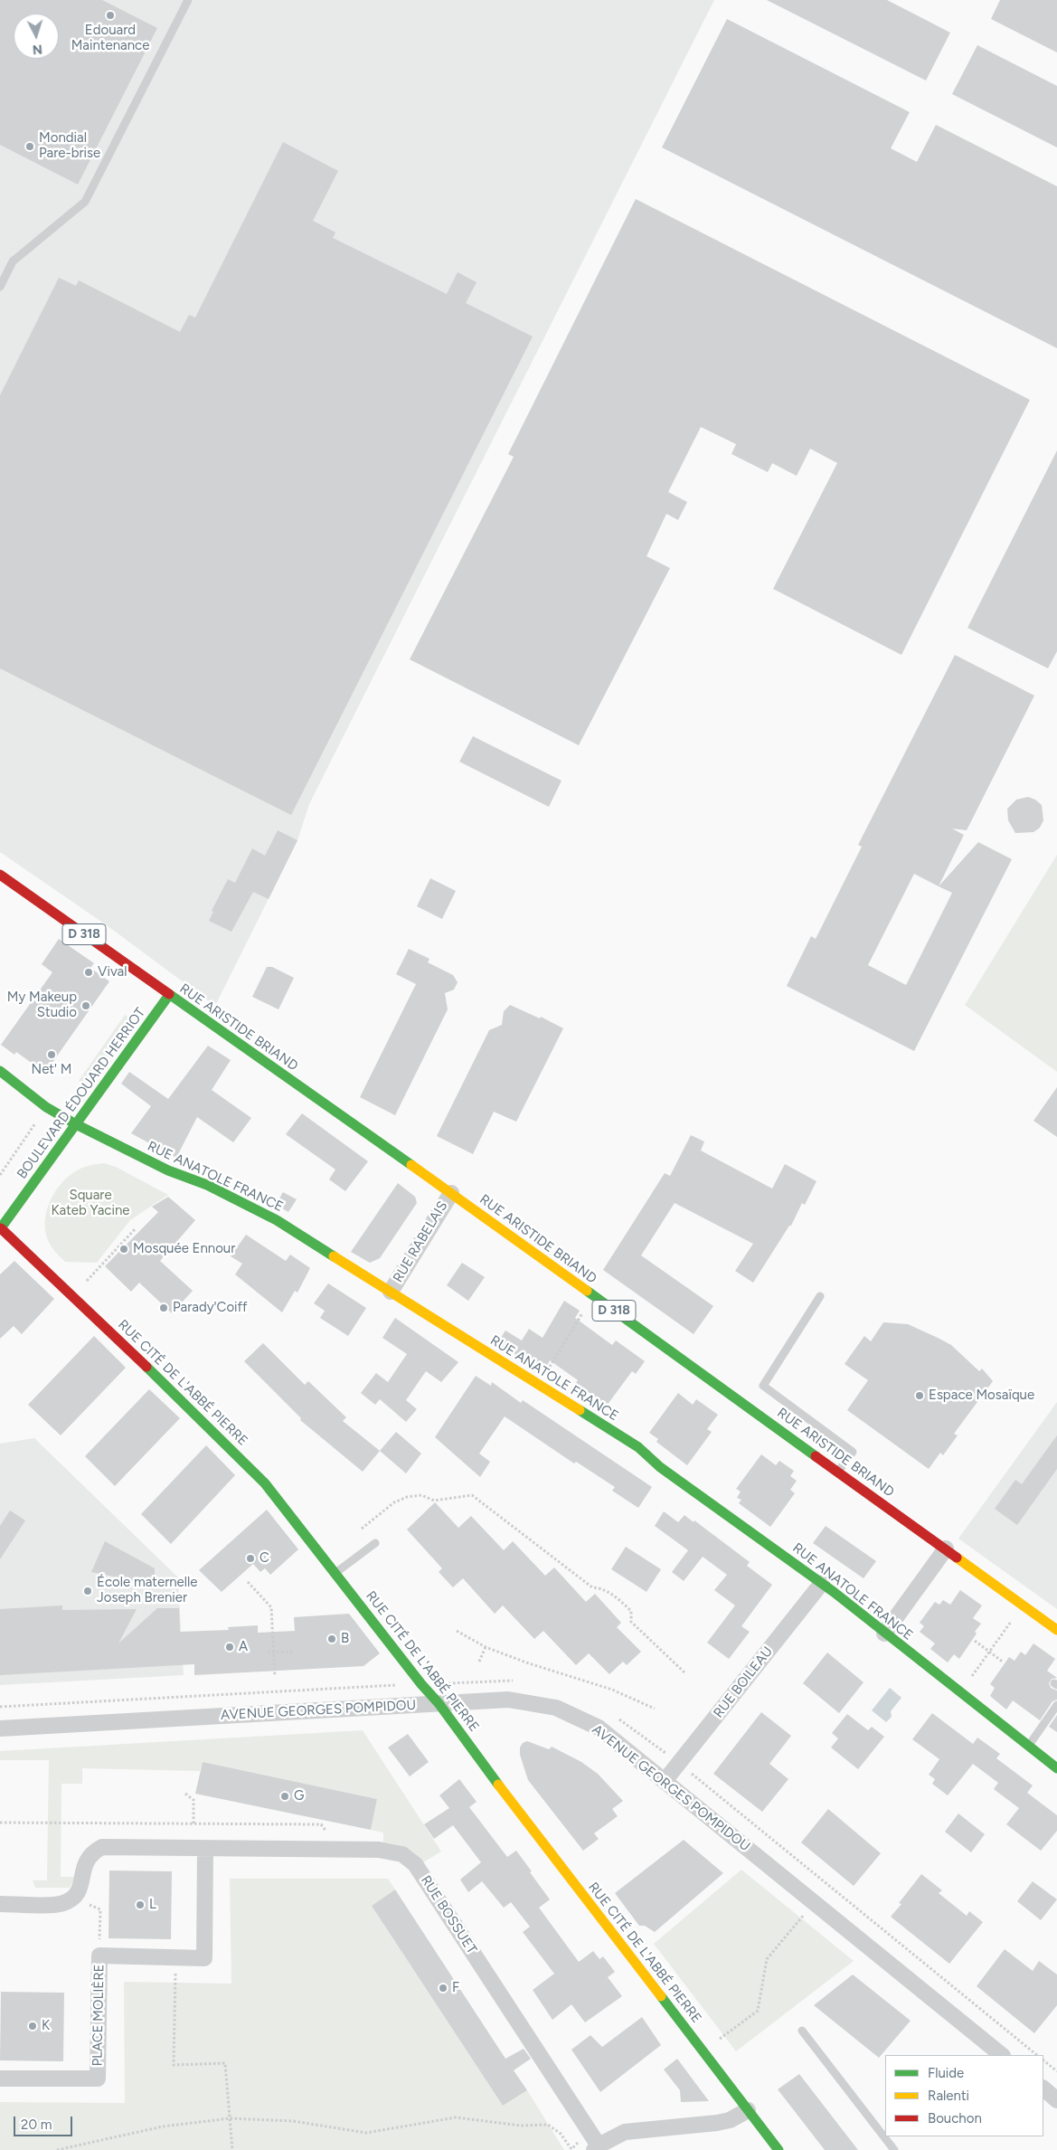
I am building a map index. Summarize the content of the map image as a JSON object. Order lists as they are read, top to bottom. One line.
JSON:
{"streets":{"street":["D 318","RUE ARISTIDE BRIAND","BOULEVARD ÉDOUARD HERRIOT","RUE ANATOLE FRANCE","RUE RABELAIS","RUE CITÉ DE L'ABBÉ PIERRE","RUE BOILEAU","AVENUE GEORGES POMPIDOU","RUE BOSSUET","PLACE MOLIÈRE"]},"crossings":[["RUE ARISTIDE BRIAND","BOULEVARD ÉDOUARD HERRIOT"],["RUE ARISTIDE BRIAND","RUE RABELAIS"],["BOULEVARD ÉDOUARD HERRIOT","RUE ANATOLE FRANCE"],["BOULEVARD ÉDOUARD HERRIOT","RUE CITÉ DE L'ABBÉ PIERRE"],["RUE ANATOLE FRANCE","RUE RABELAIS"],["RUE ANATOLE FRANCE","RUE BOILEAU"],["RUE CITÉ DE L'ABBÉ PIERRE","AVENUE GEORGES POMPIDOU"],["RUE BOILEAU","AVENUE GEORGES POMPIDOU"],["RUE BOSSUET","PLACE MOLIÈRE"]],"parks":["Square Kateb Yacine"],"places":["Edouard Maintenance","Mondial Pare-brise","Vival","My Makeup Studio","Net' M","Mosquée Ennour","Parady'Coiff","Espace Mosaïque","C","École maternelle Joseph Brenier","B","A","G","L","F","K"],"legend":["Fluide","Ralenti","Bouchon"],"scale_bar":"20 m","north":"bottom"}
